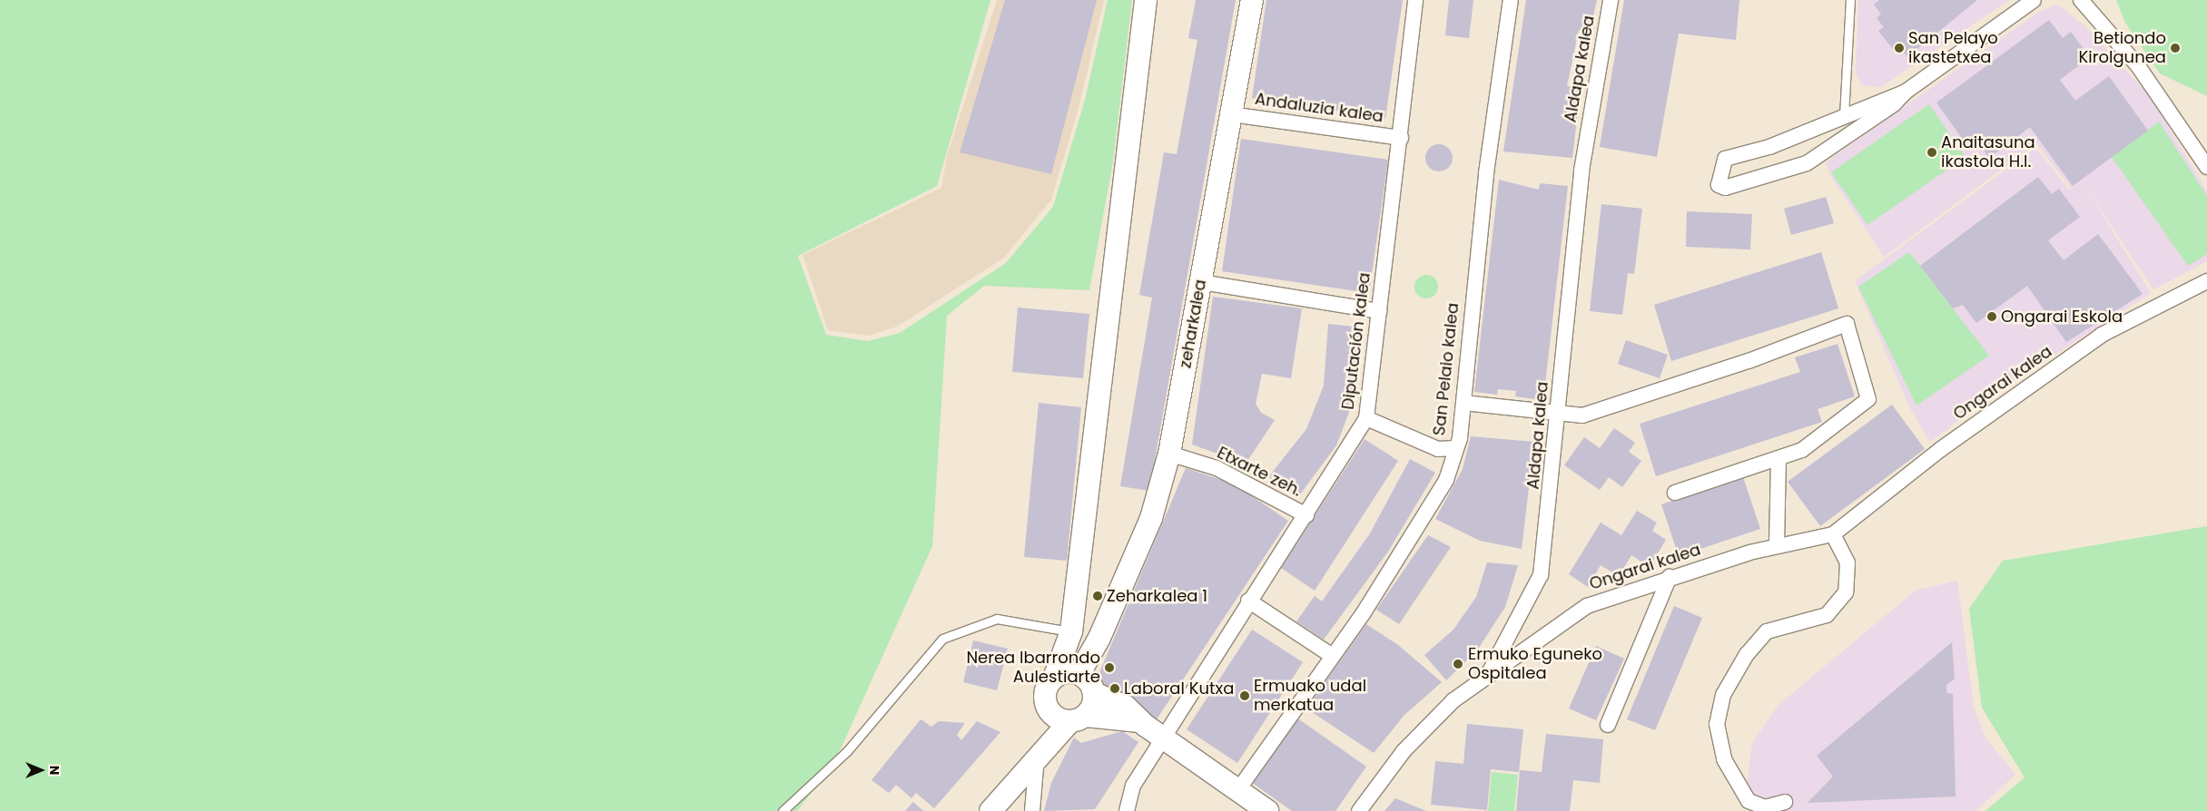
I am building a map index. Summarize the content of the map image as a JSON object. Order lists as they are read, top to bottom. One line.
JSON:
{"streets":{"street":["Aldapa kalea","Andaluzia kalea","zeharkalea","Diputación kalea","San Pelaio kalea","Ongarai kalea","Etxarte zeh."]},"crossings":[["Aldapa kalea","Ongarai kalea"],["Andaluzia kalea","zeharkalea"],["Andaluzia kalea","Diputación kalea"],["zeharkalea","Etxarte zeh."],["Diputación kalea","Etxarte zeh."]],"places":["San Pelayo ikastetxea","Betiondo Kirolgunea","Anaitasuna ikastola H.I.","Ongarai Eskola","Zeharkalea 1","Ermuko Eguneko Ospitalea","Nerea Ibarrondo Aulestiarte","Laboral Kutxa","Ermuako udal merkatua"],"north":"right"}
